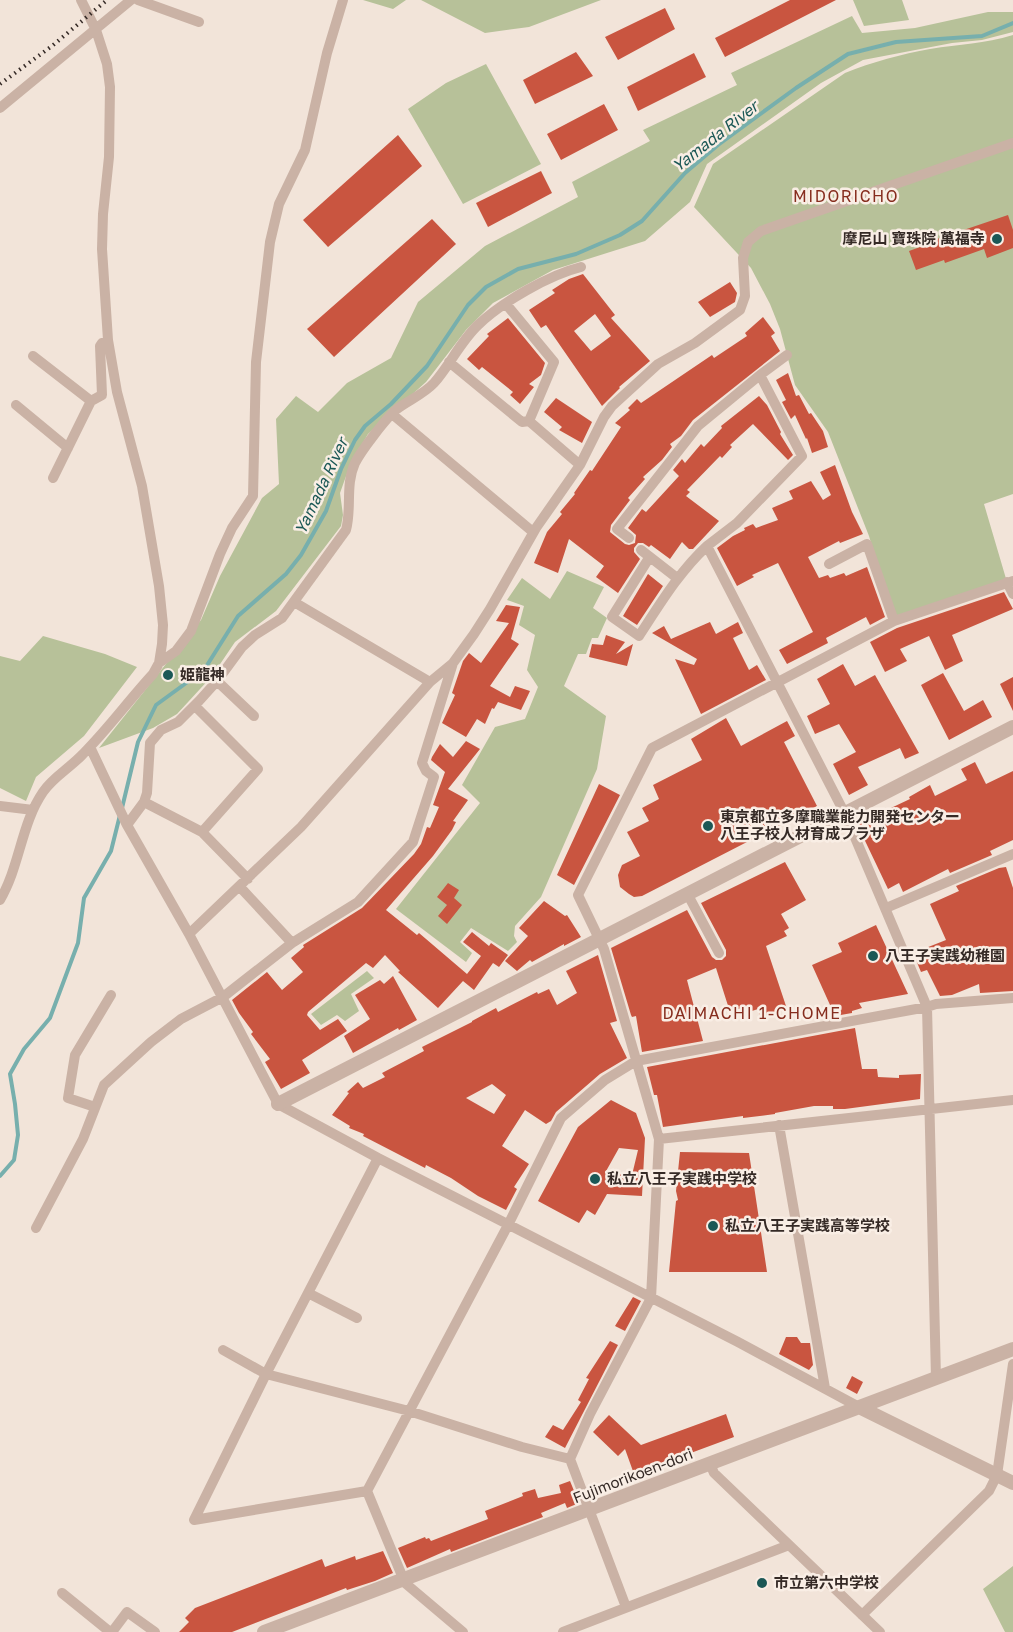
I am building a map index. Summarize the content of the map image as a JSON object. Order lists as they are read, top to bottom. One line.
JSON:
{"streets":{"street":["Fujimorikoen-dori"]},"districts":["MIDORICHO","DAIMACHI 1-CHOME"],"water":["Yamada River"],"places":["摩尼山 寶珠院 萬福寺","姫龍神","東京都立多摩職業能力開発センター 八王子校人材育成プラザ","八王子実践幼稚園","私立八王子実践中学校","私立八王子実践高等学校","市立第六中学校"]}
